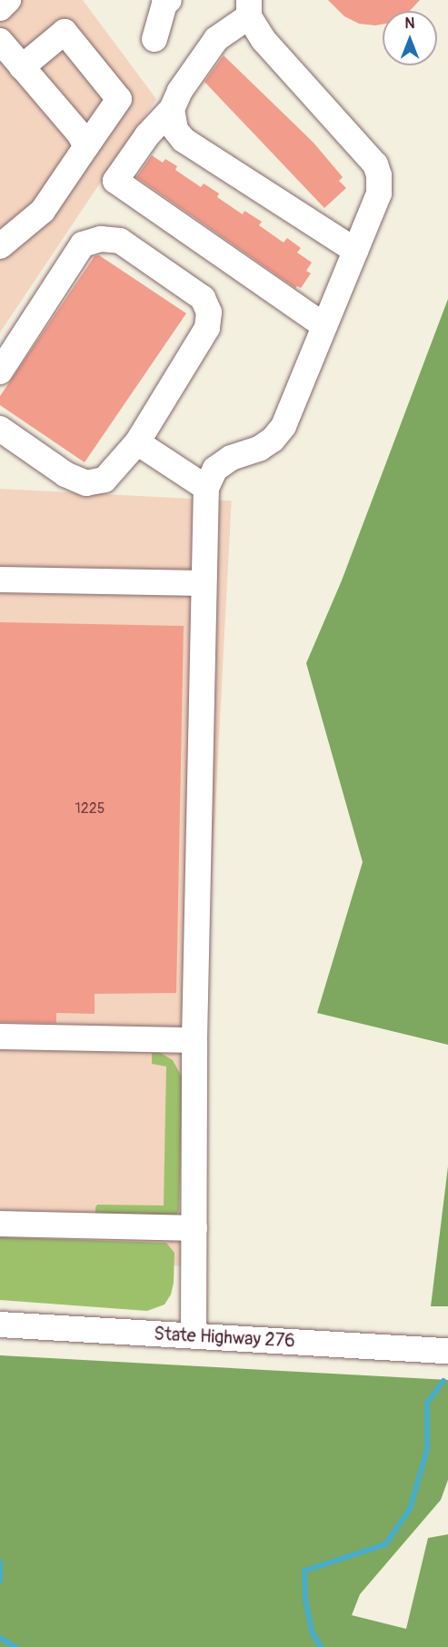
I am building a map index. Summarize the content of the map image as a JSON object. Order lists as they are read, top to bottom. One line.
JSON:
{"streets":{"street":["State Highway 276"]},"house_numbers":["1225"],"north":"top"}
